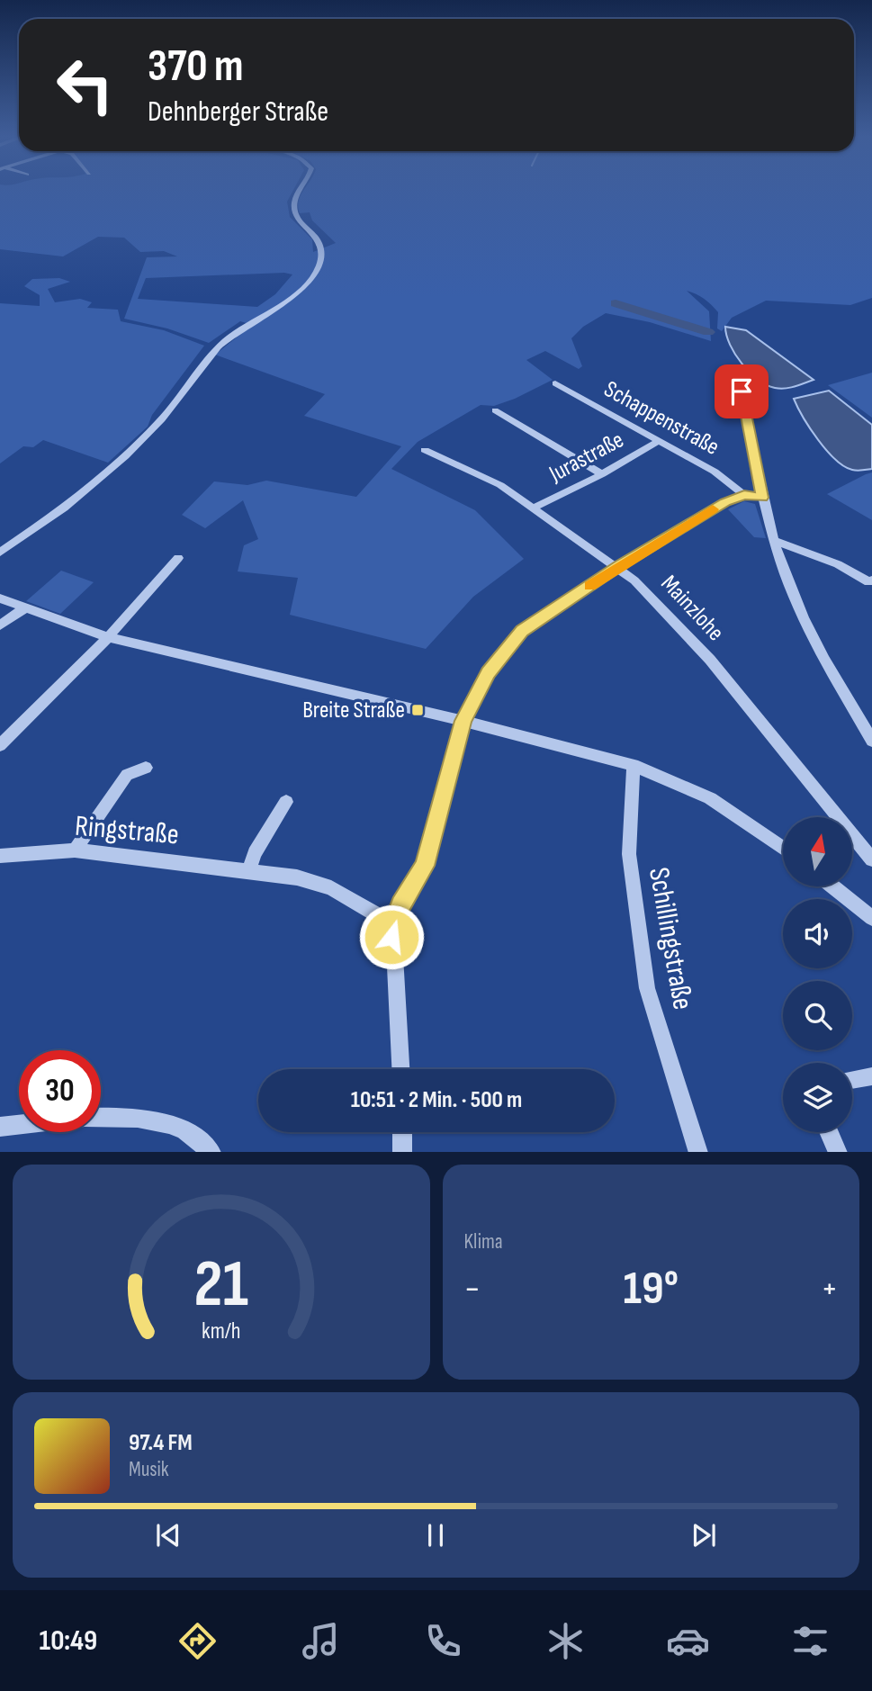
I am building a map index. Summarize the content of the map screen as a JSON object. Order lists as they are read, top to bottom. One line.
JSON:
{"streets":{"street":["Schappenstraße","Jurastraße","Mainzlohe","Ringstraße","Schillingstraße"]},"crossings":[["Schappenstraße","Jurastraße"],["Jurastraße","Mainzlohe"]],"places":{"transit":["Breite Straße"]},"north":"top","page":{"turn":["370 m","Dehnberger Straße"],"limit":"30","trip":"10:51 · 2 Min. · 500 m","tile":"Klima","heat":["−","19°","+"],"song":["97.4 FM","Musik"],"tabs":"10:49","gauge":["21","km/h"]}}
